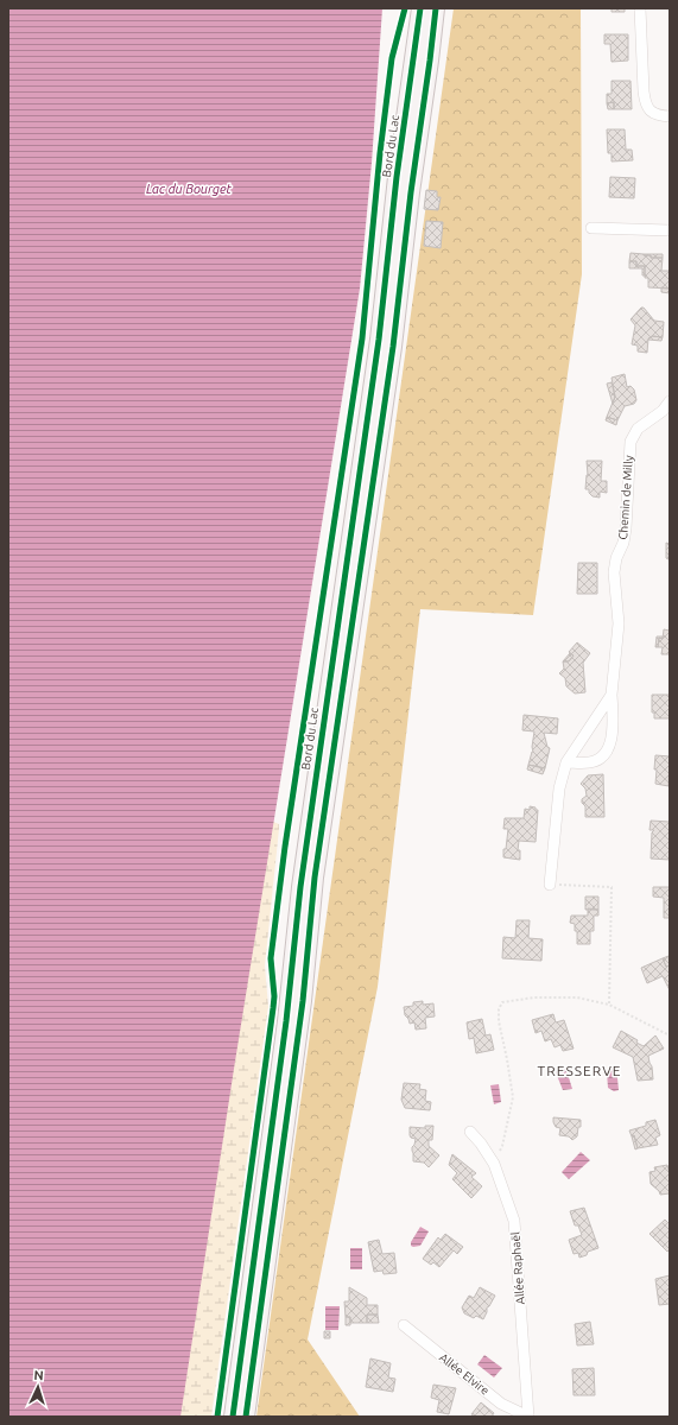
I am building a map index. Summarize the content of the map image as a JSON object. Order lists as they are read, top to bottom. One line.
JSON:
{"streets":{"main road":["Bord du Lac"],"street":["Chemin de Milly","Allée Raphaël","Allée Elvire"]},"crossings":[["Allée Raphaël","Allée Elvire"]],"districts":["TRESSERVE"],"water":["Lac du Bourget"],"north":"top"}
